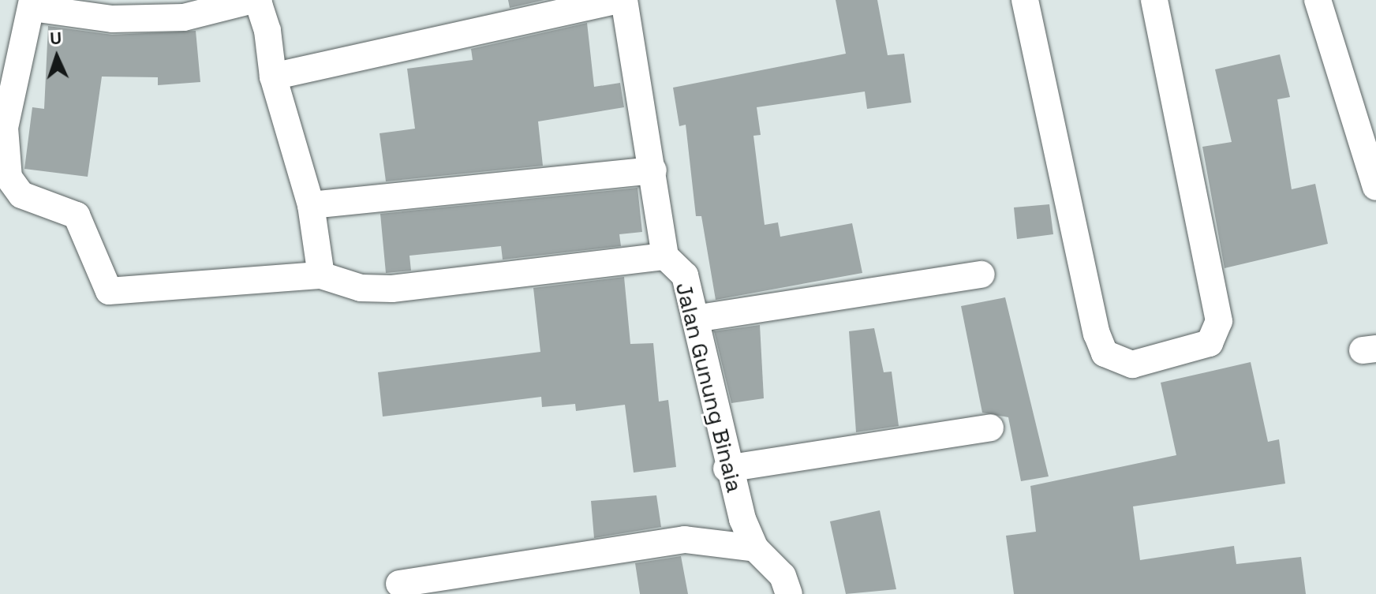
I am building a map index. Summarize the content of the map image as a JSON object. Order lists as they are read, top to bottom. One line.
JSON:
{"streets":{"street":["Jalan Gunung Binaia"]},"north":"top"}
